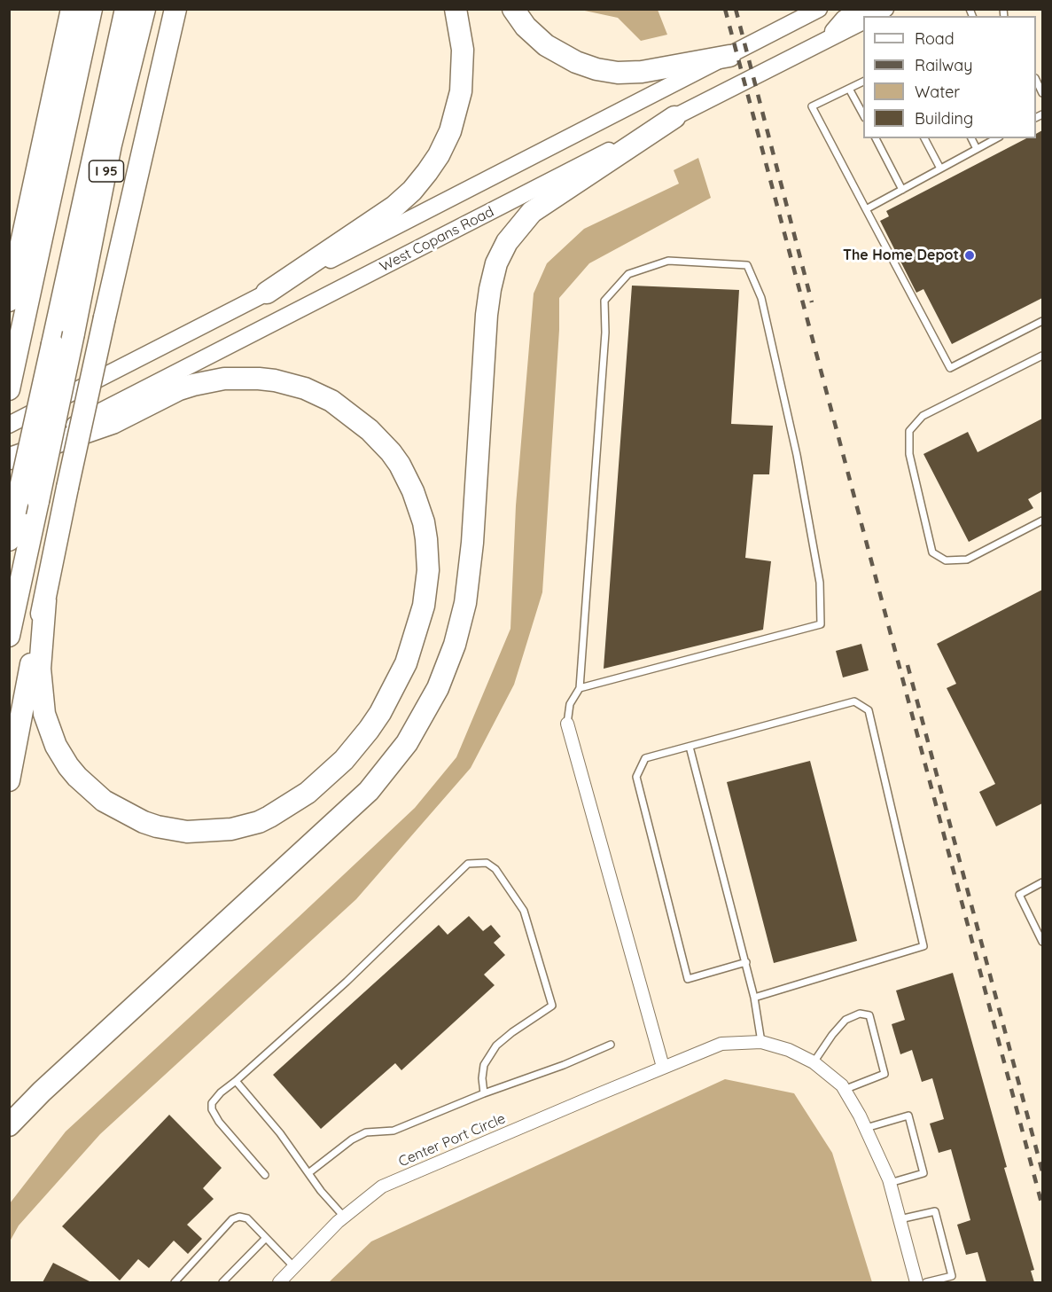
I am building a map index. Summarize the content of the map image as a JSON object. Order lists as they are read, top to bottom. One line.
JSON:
{"streets":{"highway":["I 95"],"main road":["West Copans Road"],"street":["Center Port Circle"]},"places":["The Home Depot"],"legend":["Road","Railway","Water","Building"]}
